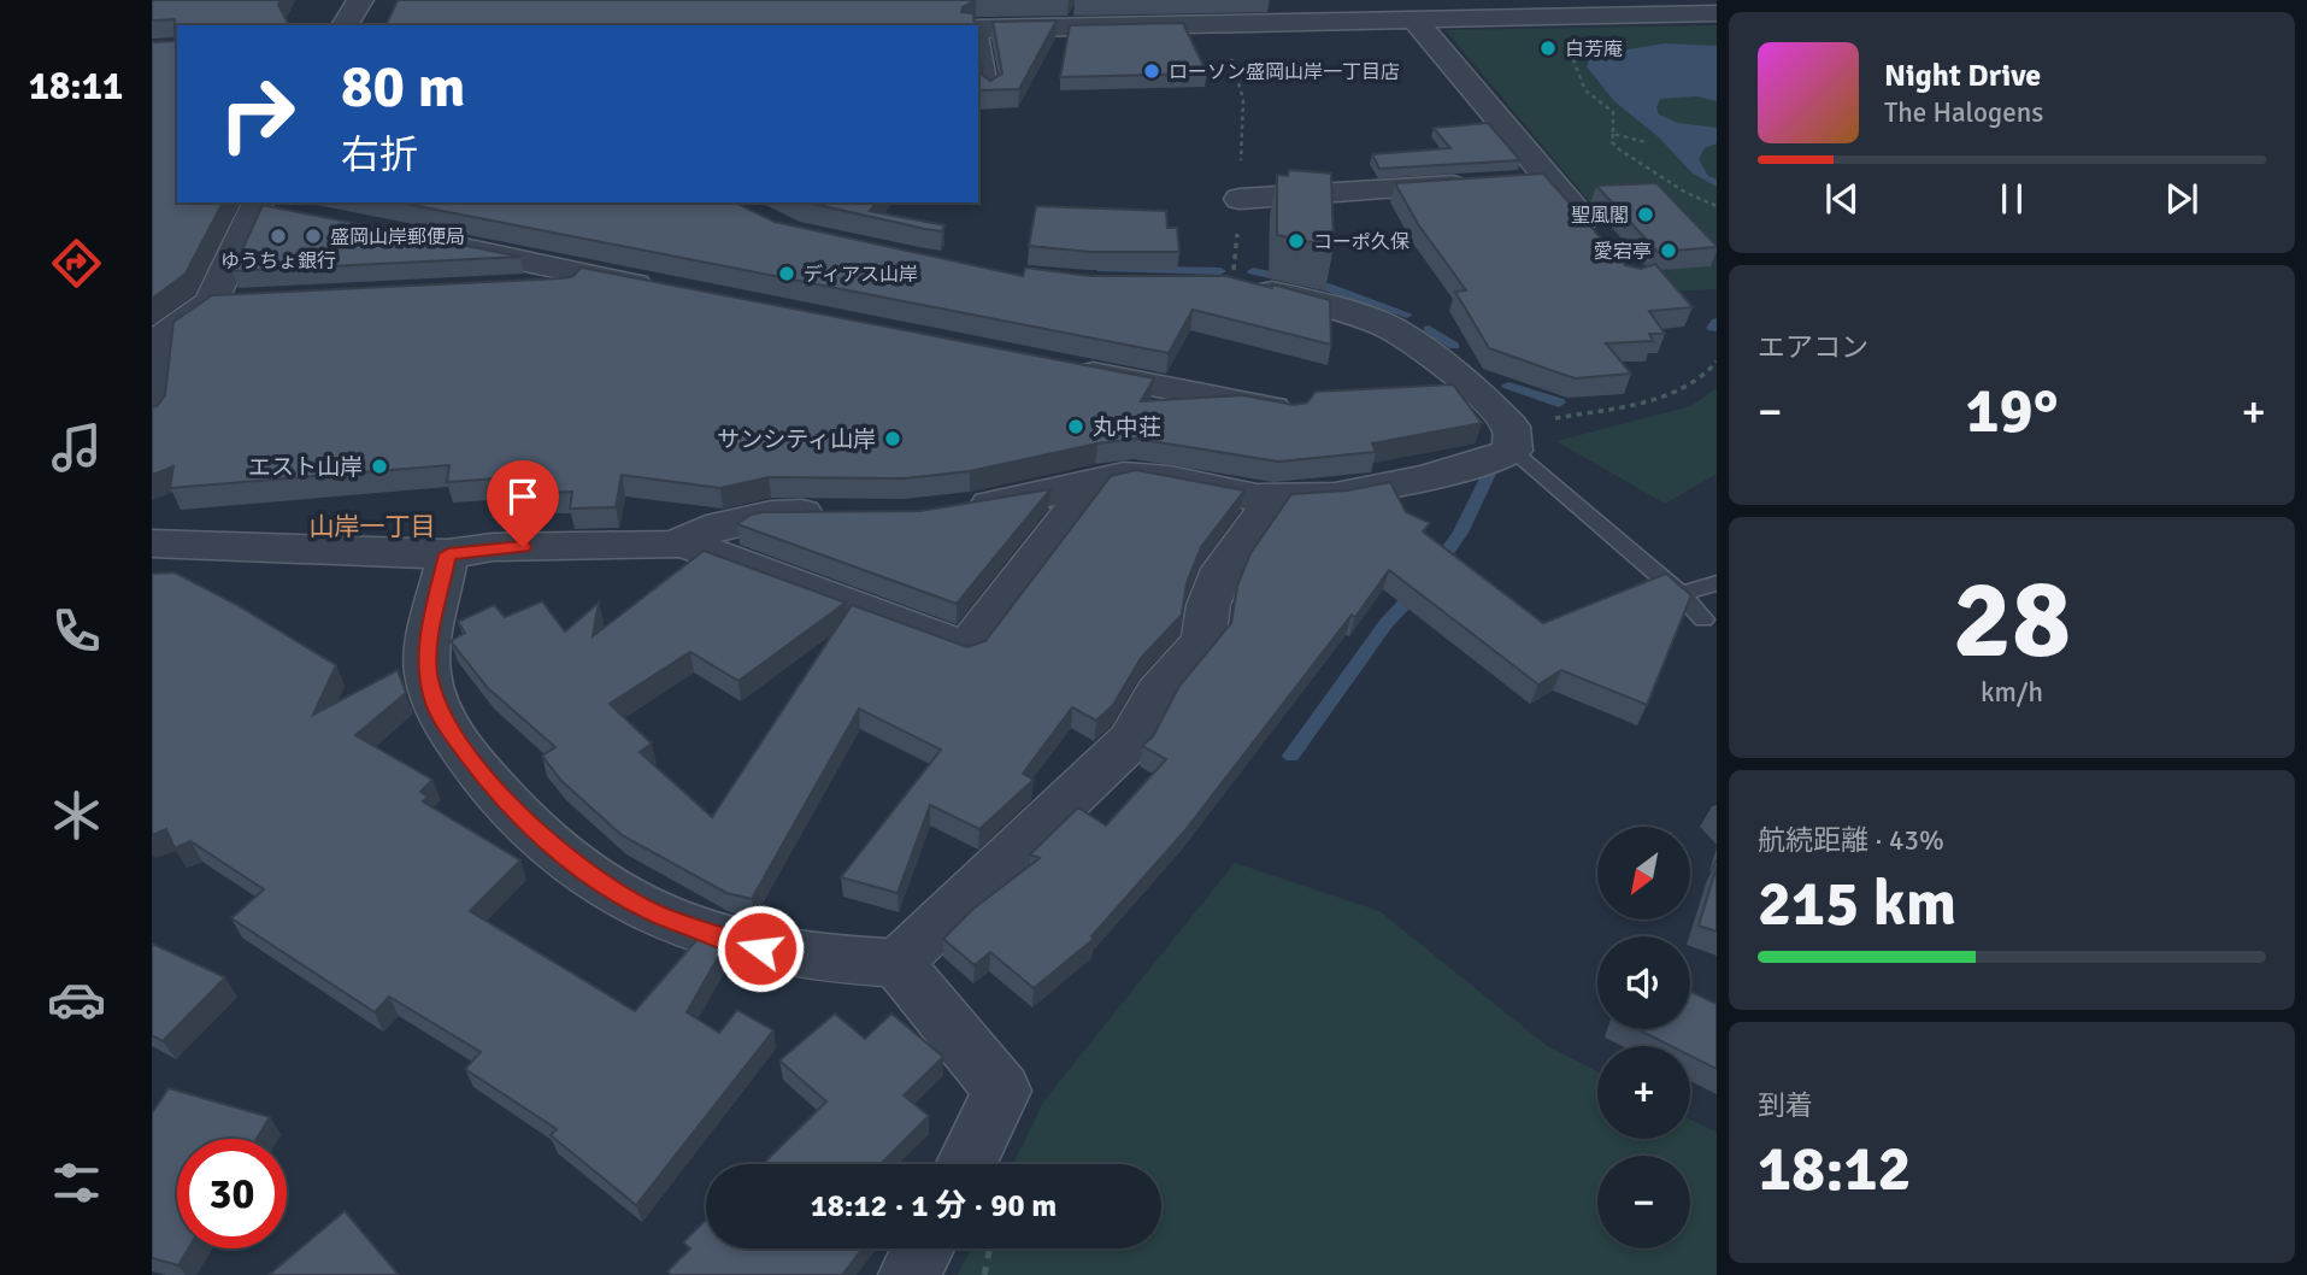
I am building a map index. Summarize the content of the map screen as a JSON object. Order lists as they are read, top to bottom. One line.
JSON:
{"districts":["山岸一丁目"],"places":["白芳庵","ローソン盛岡山岸一丁目店","聖風閣","ゆうちょ銀行","盛岡山岸郵便局","コーポ久保","愛宕亭","ディアス山岸","丸中荘","サンシティ山岸","エスト山岸"],"north":"bottom left","page":{"tabs":"18:11","turn":["80 m","右折"],"song":["Night Drive","The Halogens"],"tile":["エアコン",["28","km/h"],["航続距離 · 43%","215 km"],["到着","18:12"]],"heat":["−","19°","+"],"map_buttons":["+","−"],"limit":"30","trip":"18:12 · 1 分 · 90 m"}}
